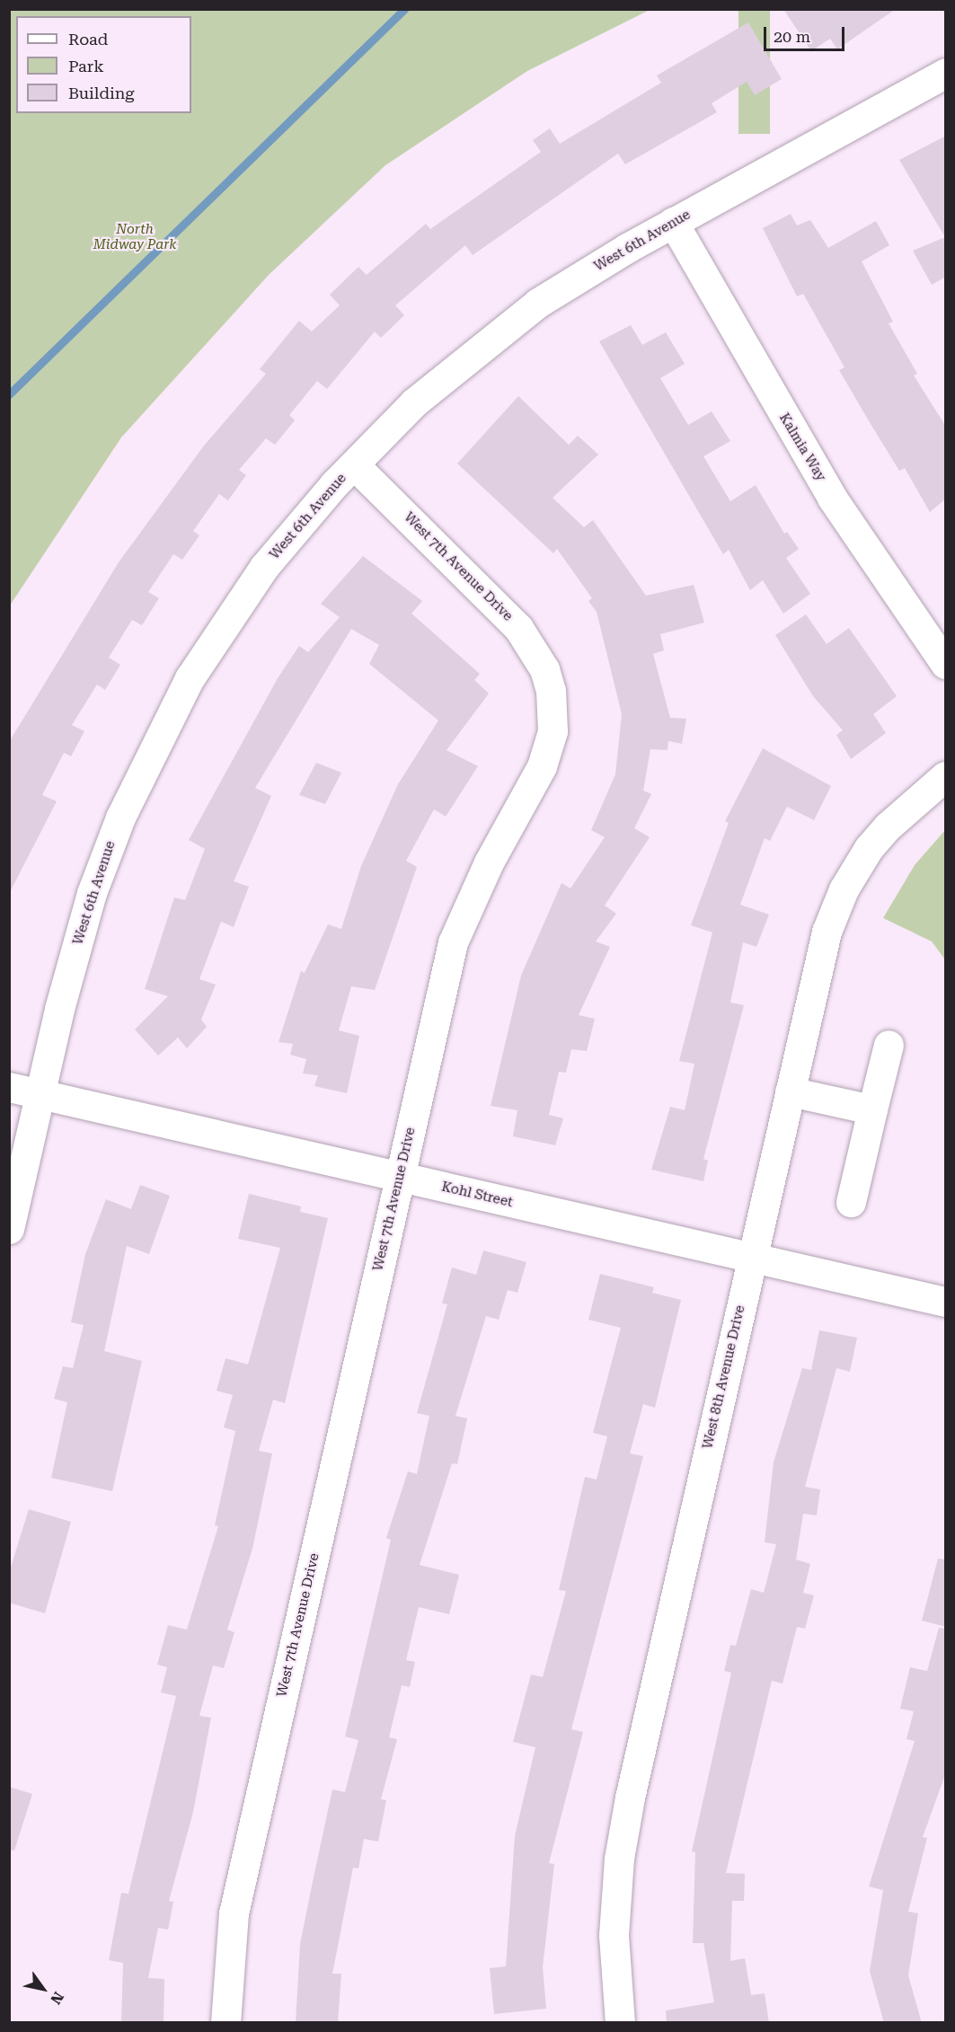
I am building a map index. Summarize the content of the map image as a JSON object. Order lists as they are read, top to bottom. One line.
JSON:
{"streets":{"street":["West 6th Avenue","Kalmia Way","West 7th Avenue Drive","Kohl Street","West 8th Avenue Drive"]},"crossings":[["West 6th Avenue","Kalmia Way"],["West 6th Avenue","West 7th Avenue Drive"],["West 6th Avenue","Kohl Street"],["West 7th Avenue Drive","Kohl Street"],["Kohl Street","West 8th Avenue Drive"]],"parks":["North Midway Park"],"legend":["Road","Park","Building"],"scale_bar":"20 m","north":"bottom right"}
